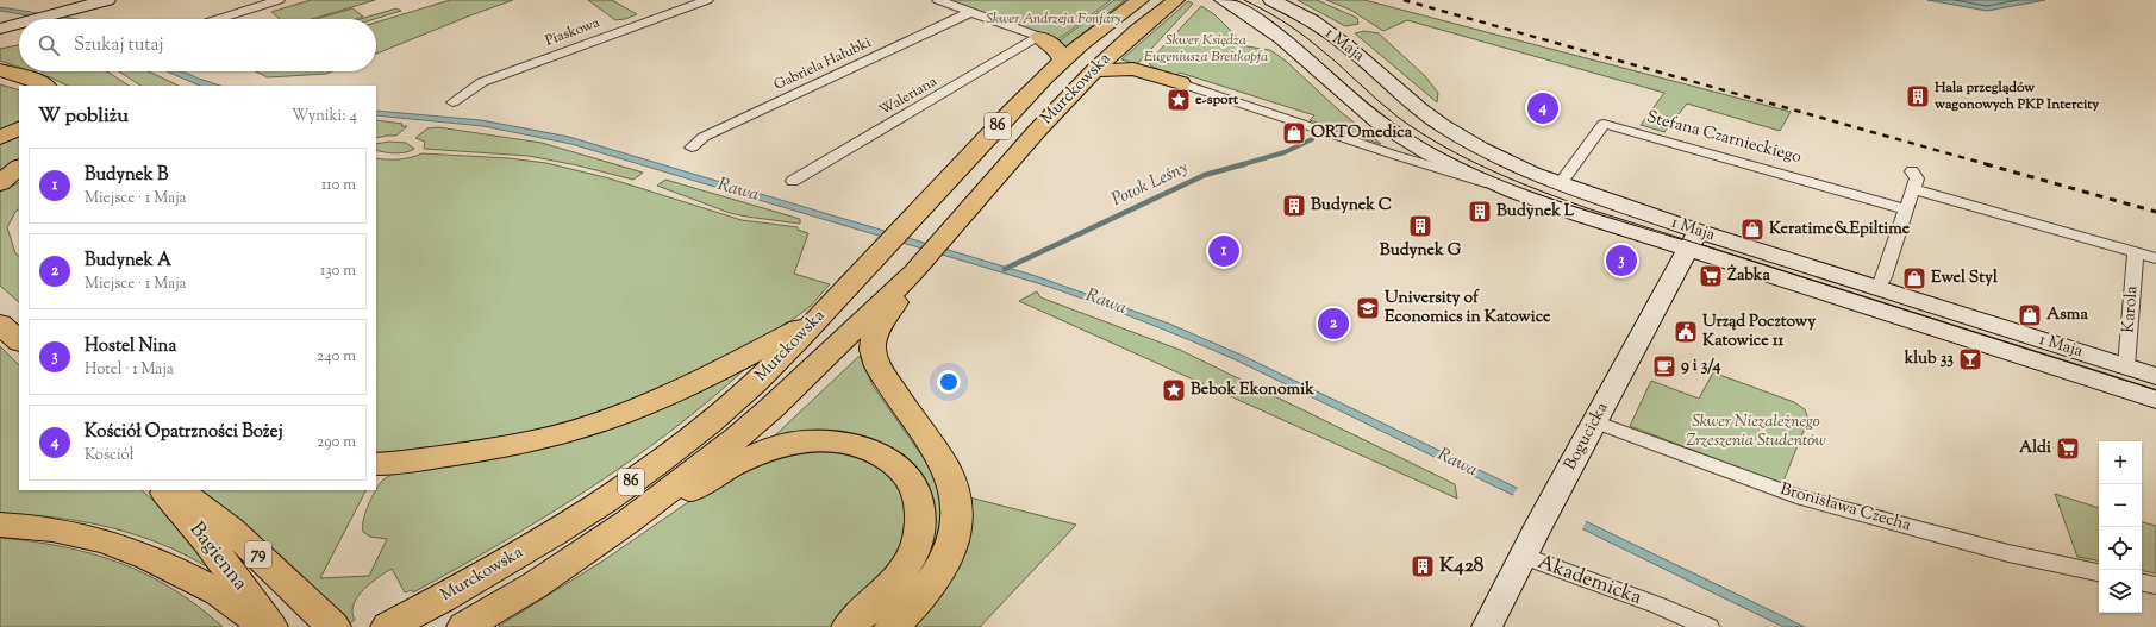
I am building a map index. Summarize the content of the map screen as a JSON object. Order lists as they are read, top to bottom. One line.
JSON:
{"streets":{"main road":["Murckowska","86","79","Bagienna"],"street":["Piaskowa","1 Maja","Gabriela Hałubki","Waleriana","Stefana Czarnieckiego","Karola","Bogucicka","Bronisława Czecha","Akademicka"]},"crossings":[["1 Maja","Stefana Czarnieckiego"],["1 Maja","Karola"],["1 Maja","Bogucicka"],["Bogucicka","Bronisława Czecha"],["Bogucicka","Akademicka"]],"water":["Potok Leśny","Rawa"],"parks":["Skwer Andrzeja Fonfary","Skwer Księdza Eugeniusza Breitkopfa","Skwer Niezależnego Zrzeszenia Studentów"],"places":{"building":["Hala przeglądów wagonowych PKP Intercity","Budynek C","Budynek L","Budynek G","K428"],"place":["e-sport","Bebok Ekonomik"],"shop":["ORTOmedica","Keratime&Epiltime","Ewel Styl","Asma"],"supermarket":["Żabka","Aldi"],"school or university":["University of Economics in Katowice"],"public building":["Urząd Pocztowy Katowice 11"],"bar":["klub 33"],"cafe":["9 i 3/4"]},"page":{"search":"Szukaj tutaj","heading":["W pobliżu","Wyniki: 4"],"pins":["4","1","3","2"],"list":[{"mark":"1","name":"Budynek B","note":"Miejsce · 1 Maja","value":"110 m"},{"mark":"2","name":"Budynek A","note":"Miejsce · 1 Maja","value":"130 m"},{"mark":"3","name":"Hostel Nina","note":"Hotel · 1 Maja","value":"240 m"},{"mark":"4","name":"Kościół Opatrzności Bożej","note":"Kościół","value":"290 m"}],"map_buttons":["+","−"]}}
